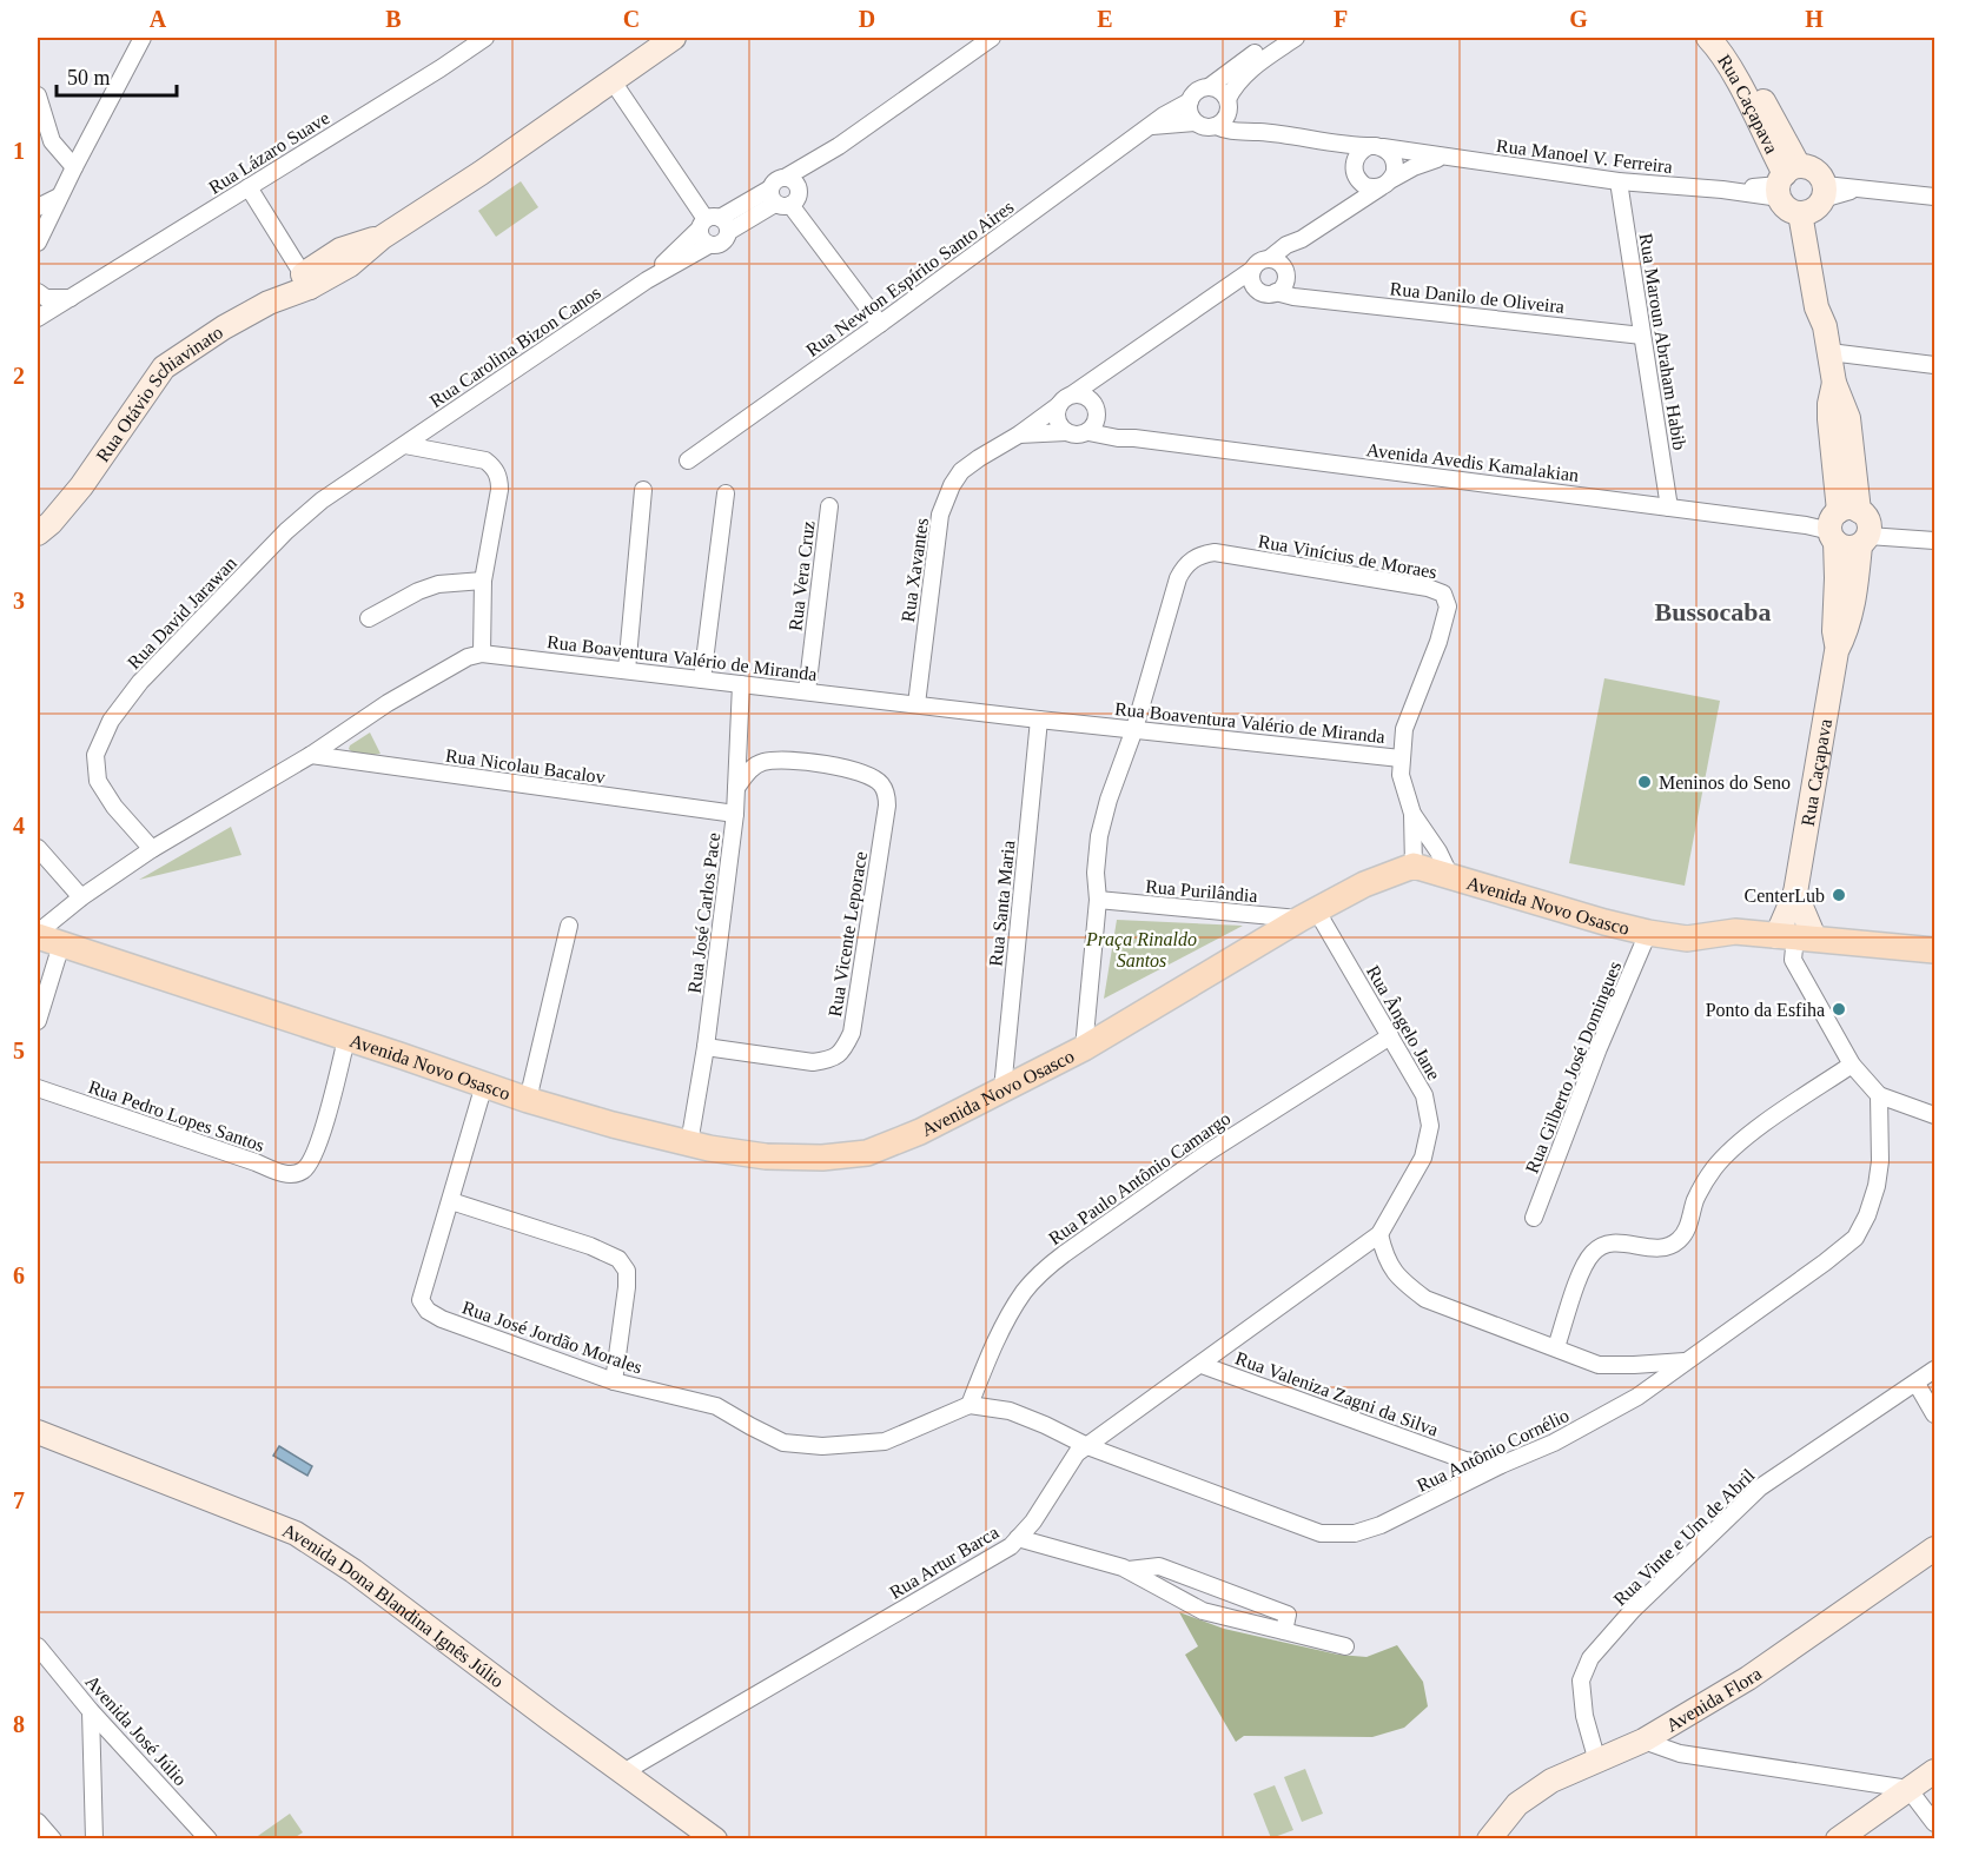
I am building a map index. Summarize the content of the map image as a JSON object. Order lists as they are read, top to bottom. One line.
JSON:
{"streets":{"main road":["Avenida Novo Osasco"],"street":["Rua Caçapava","Rua Lázaro Suave","Rua Manoel V. Ferreira","Rua Newton Espírito Santo Aires","Rua Danilo de Oliveira","Rua Maroun Abraham Habib","Rua Carolina Bizon Canos","Rua Otávio Schiavinato","Avenida Avedis Kamalakian","Rua Vinícius de Moraes","Rua Xavantes","Rua Vera Cruz","Rua David Jarawan","Rua Boaventura Valério de Miranda","Rua Nicolau Bacalov","Rua Purilândia","Rua Santa Maria","Rua José Carlos Pace","Rua Vicente Leporace","Rua Ângelo Jane","Rua Gilberto José Domingues","Rua Pedro Lopes Santos","Rua Paulo Antônio Camargo","Rua José Jordão Morales","Rua Valeniza Zagni da Silva","Rua Antônio Cornélio","Rua Vinte e Um de Abril","Rua Artur Barca","Avenida Dona Blandina Ignês Júlio","Avenida Flora","Avenida José Júlio"]},"crossings":[["Rua Caçapava","Rua Manoel V. Ferreira"],["Rua Caçapava","Avenida Avedis Kamalakian"],["Rua Caçapava","Avenida Novo Osasco"],["Rua Manoel V. Ferreira","Rua Newton Espírito Santo Aires"],["Rua Manoel V. Ferreira","Rua Danilo de Oliveira"],["Rua Manoel V. Ferreira","Rua Maroun Abraham Habib"],["Rua Danilo de Oliveira","Rua Maroun Abraham Habib"],["Rua Maroun Abraham Habib","Avenida Avedis Kamalakian"],["Rua Carolina Bizon Canos","Rua David Jarawan"],["Avenida Avedis Kamalakian","Rua Xavantes"],["Rua Vinícius de Moraes","Rua Boaventura Valério de Miranda"],["Rua Xavantes","Rua Boaventura Valério de Miranda"],["Rua Vera Cruz","Rua Boaventura Valério de Miranda"],["Rua David Jarawan","Rua Boaventura Valério de Miranda"],["Rua Boaventura Valério de Miranda","Rua Nicolau Bacalov"],["Rua Boaventura Valério de Miranda","Rua Santa Maria"],["Rua Boaventura Valério de Miranda","Avenida Novo Osasco"],["Rua Boaventura Valério de Miranda","Rua José Carlos Pace"],["Rua Nicolau Bacalov","Rua José Carlos Pace"],["Rua Purilândia","Avenida Novo Osasco"],["Rua Purilândia","Rua Ângelo Jane"],["Rua Santa Maria","Avenida Novo Osasco"],["Avenida Novo Osasco","Rua José Carlos Pace"],["Avenida Novo Osasco","Rua Ângelo Jane"],["Avenida Novo Osasco","Rua Gilberto José Domingues"],["Avenida Novo Osasco","Rua Pedro Lopes Santos"],["Avenida Novo Osasco","Rua José Jordão Morales"],["Rua José Carlos Pace","Rua Vicente Leporace"],["Rua Ângelo Jane","Rua Paulo Antônio Camargo"],["Rua Ângelo Jane","Rua Artur Barca"],["Rua Paulo Antônio Camargo","Rua José Jordão Morales"],["Rua Paulo Antônio Camargo","Rua Antônio Cornélio"],["Rua José Jordão Morales","Rua Antônio Cornélio"],["Rua Valeniza Zagni da Silva","Rua Antônio Cornélio"],["Rua Valeniza Zagni da Silva","Rua Artur Barca"],["Rua Antônio Cornélio","Rua Artur Barca"],["Rua Vinte e Um de Abril","Avenida Flora"],["Rua Artur Barca","Avenida Dona Blandina Ignês Júlio"]],"districts":["Bussocaba"],"parks":["Praça Rinaldo Santos"],"places":["Meninos do Seno","CenterLub","Ponto da Esfiha"],"scale_bar":"50 m","grid":{"columns":["A","B","C","D","E","F","G","H"],"rows":["1","2","3","4","5","6","7","8"]}}
